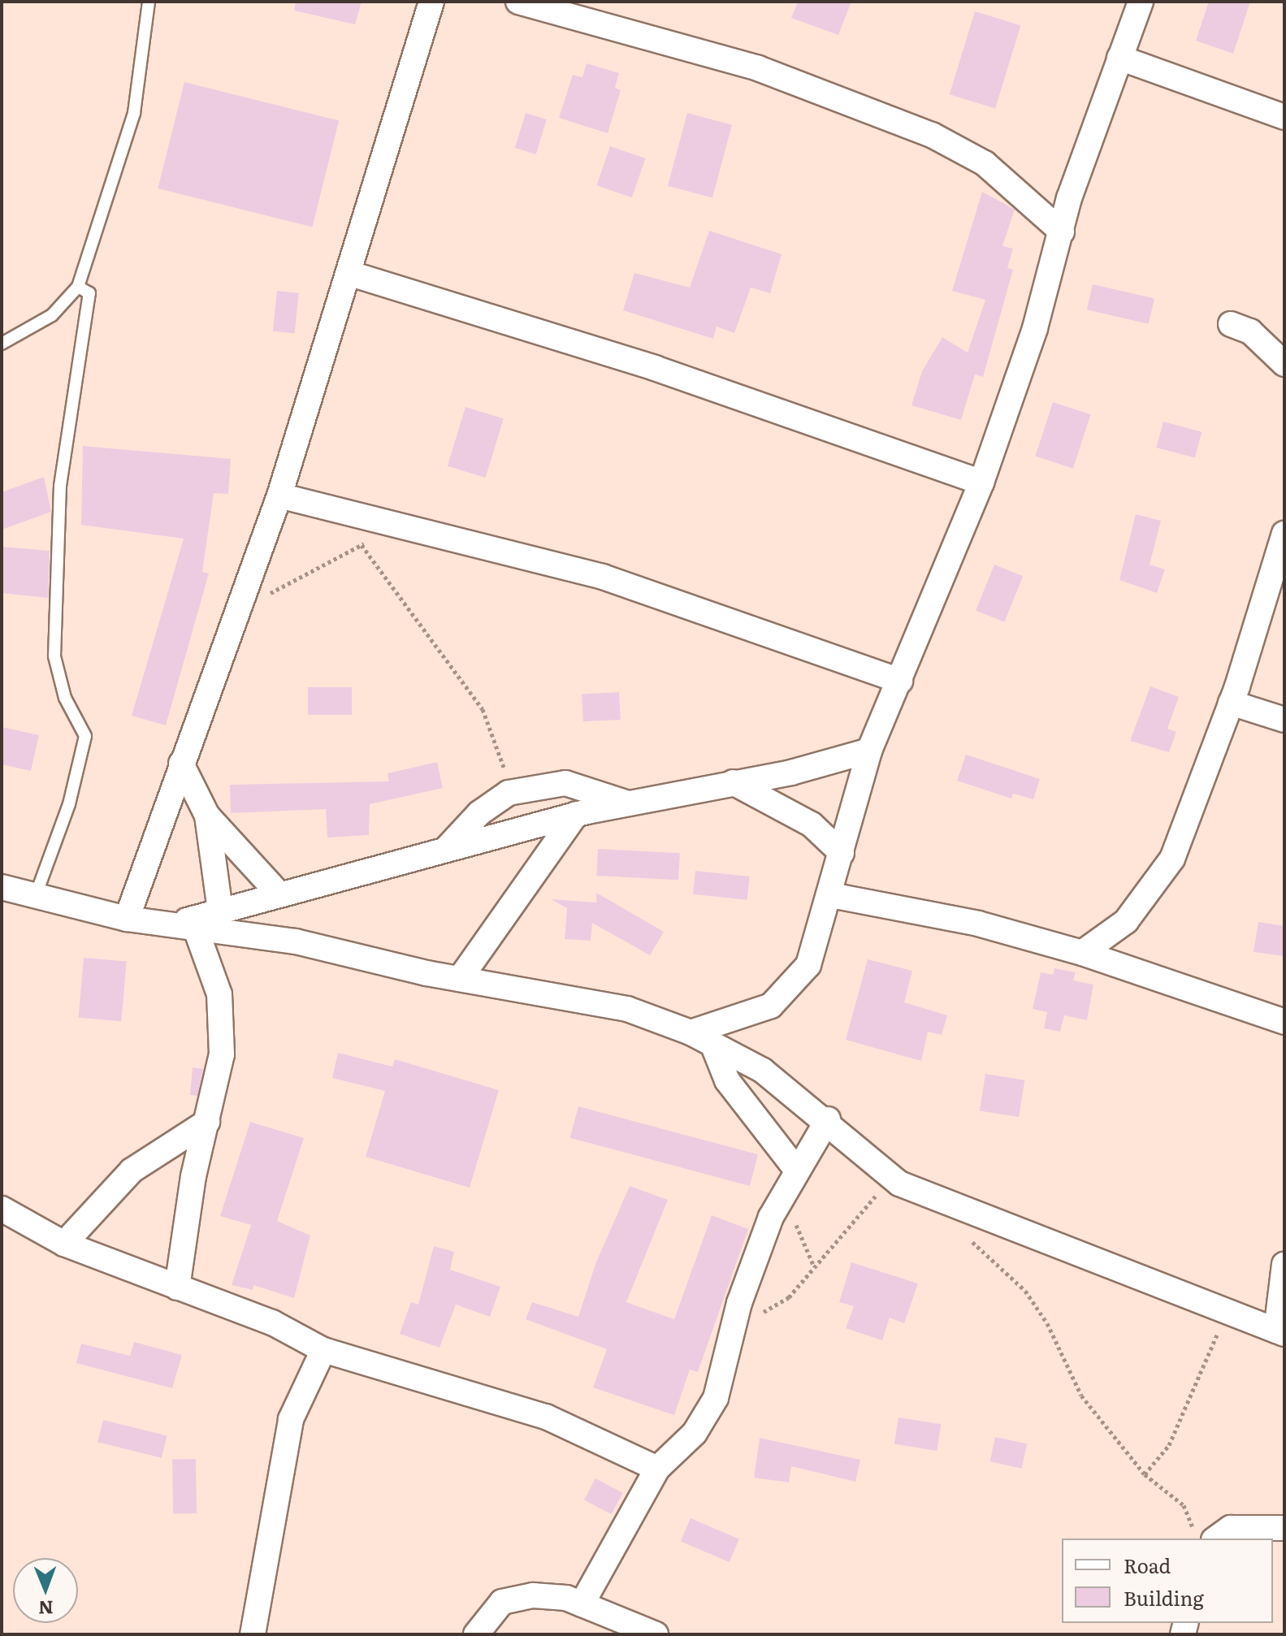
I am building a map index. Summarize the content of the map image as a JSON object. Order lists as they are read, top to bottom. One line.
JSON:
{"legend":["Road","Building"],"north":"bottom"}
